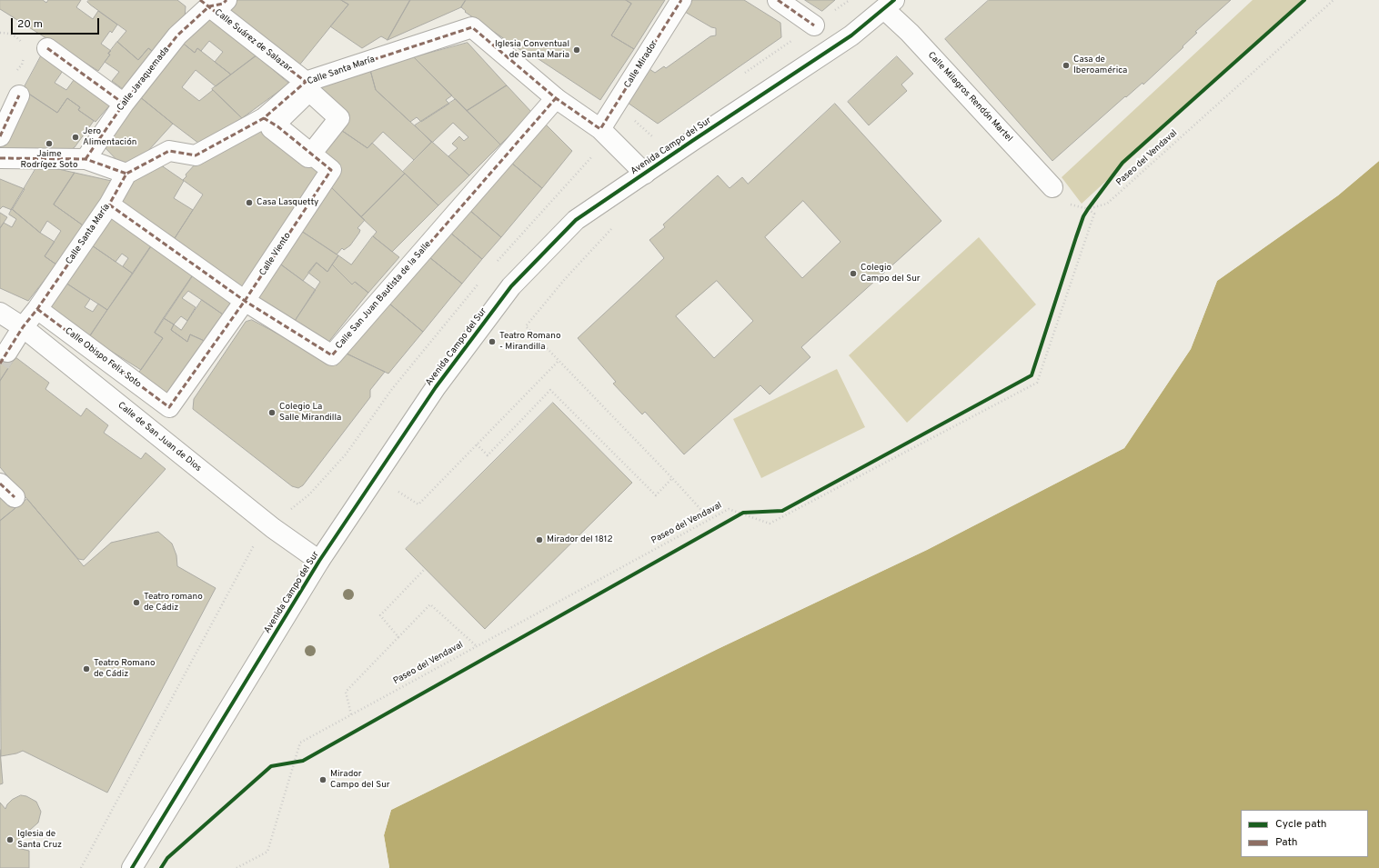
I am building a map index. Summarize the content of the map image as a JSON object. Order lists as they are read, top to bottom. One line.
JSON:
{"streets":{"street":["Calle Suárez de Salazar","Calle Mirador","Calle Santa María","Calle Jaraquemada","Calle Milagros Rendón Martel","Avenida Campo del Sur","Calle Viento","Calle San Juan Bautista de la Salle","Calle Obispo Felix Soto","Calle de San Juan de Dios"],"cycle path":["Paseo del Vendaval"]},"crossings":[["Calle Suárez de Salazar","Calle Santa María"],["Calle Suárez de Salazar","Calle Jaraquemada"],["Calle Mirador","Calle Santa María"],["Calle Santa María","Avenida Campo del Sur"],["Calle Santa María","Calle San Juan Bautista de la Salle"],["Calle Santa María","Calle Obispo Felix Soto"],["Calle Santa María","Calle de San Juan de Dios"],["Calle Milagros Rendón Martel","Avenida Campo del Sur"],["Avenida Campo del Sur","Calle de San Juan de Dios"],["Calle Viento","Calle San Juan Bautista de la Salle"],["Calle Viento","Calle Obispo Felix Soto"]],"places":["Iglesia Conventual de Santa Maria","Casa de Iberoamérica","Jero Alimentación","Jaime Rodrígez Soto","Casa Lasquetty","Colegio Campo del Sur","Teatro Romano - Mirandilla","Colegio La Salle Mirandilla","Mirador del 1812","Teatro romano de Cádiz","Teatro Romano de Cádiz","Mirador Campo del Sur","Iglesia de Santa Cruz"],"legend":["Cycle path","Path"],"scale_bar":"20 m"}
